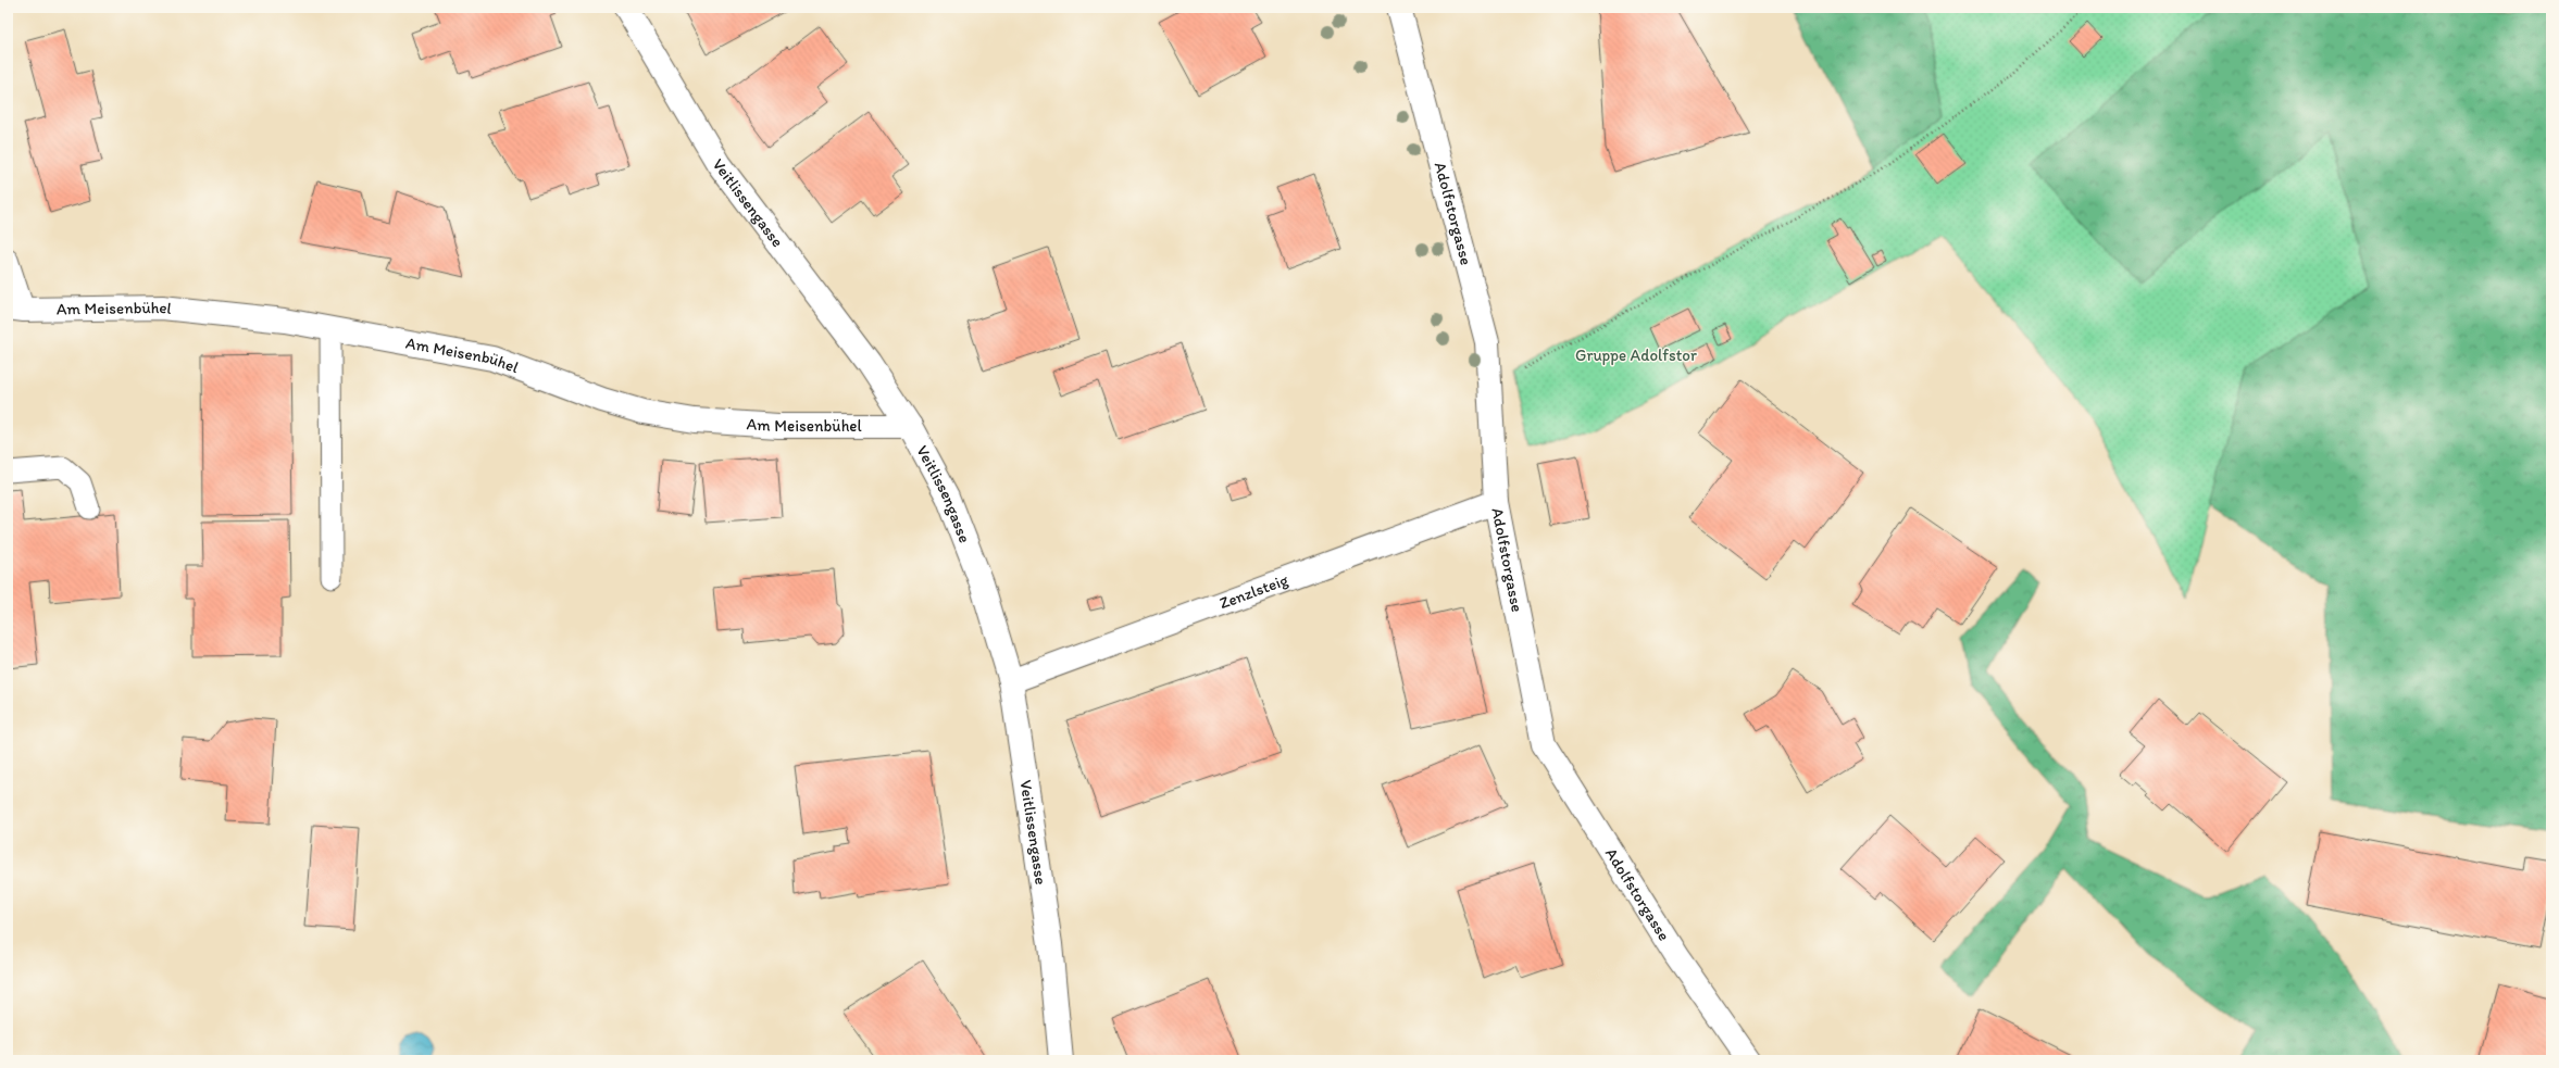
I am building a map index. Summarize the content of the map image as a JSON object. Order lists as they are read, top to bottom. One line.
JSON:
{"streets":{"street":["Veitlissengasse","Adolfstorgasse","Am Meisenbühel","Zenzlsteig"]},"crossings":[["Veitlissengasse","Am Meisenbühel"],["Veitlissengasse","Zenzlsteig"],["Adolfstorgasse","Zenzlsteig"]],"parks":["Gruppe Adolfstor"]}
